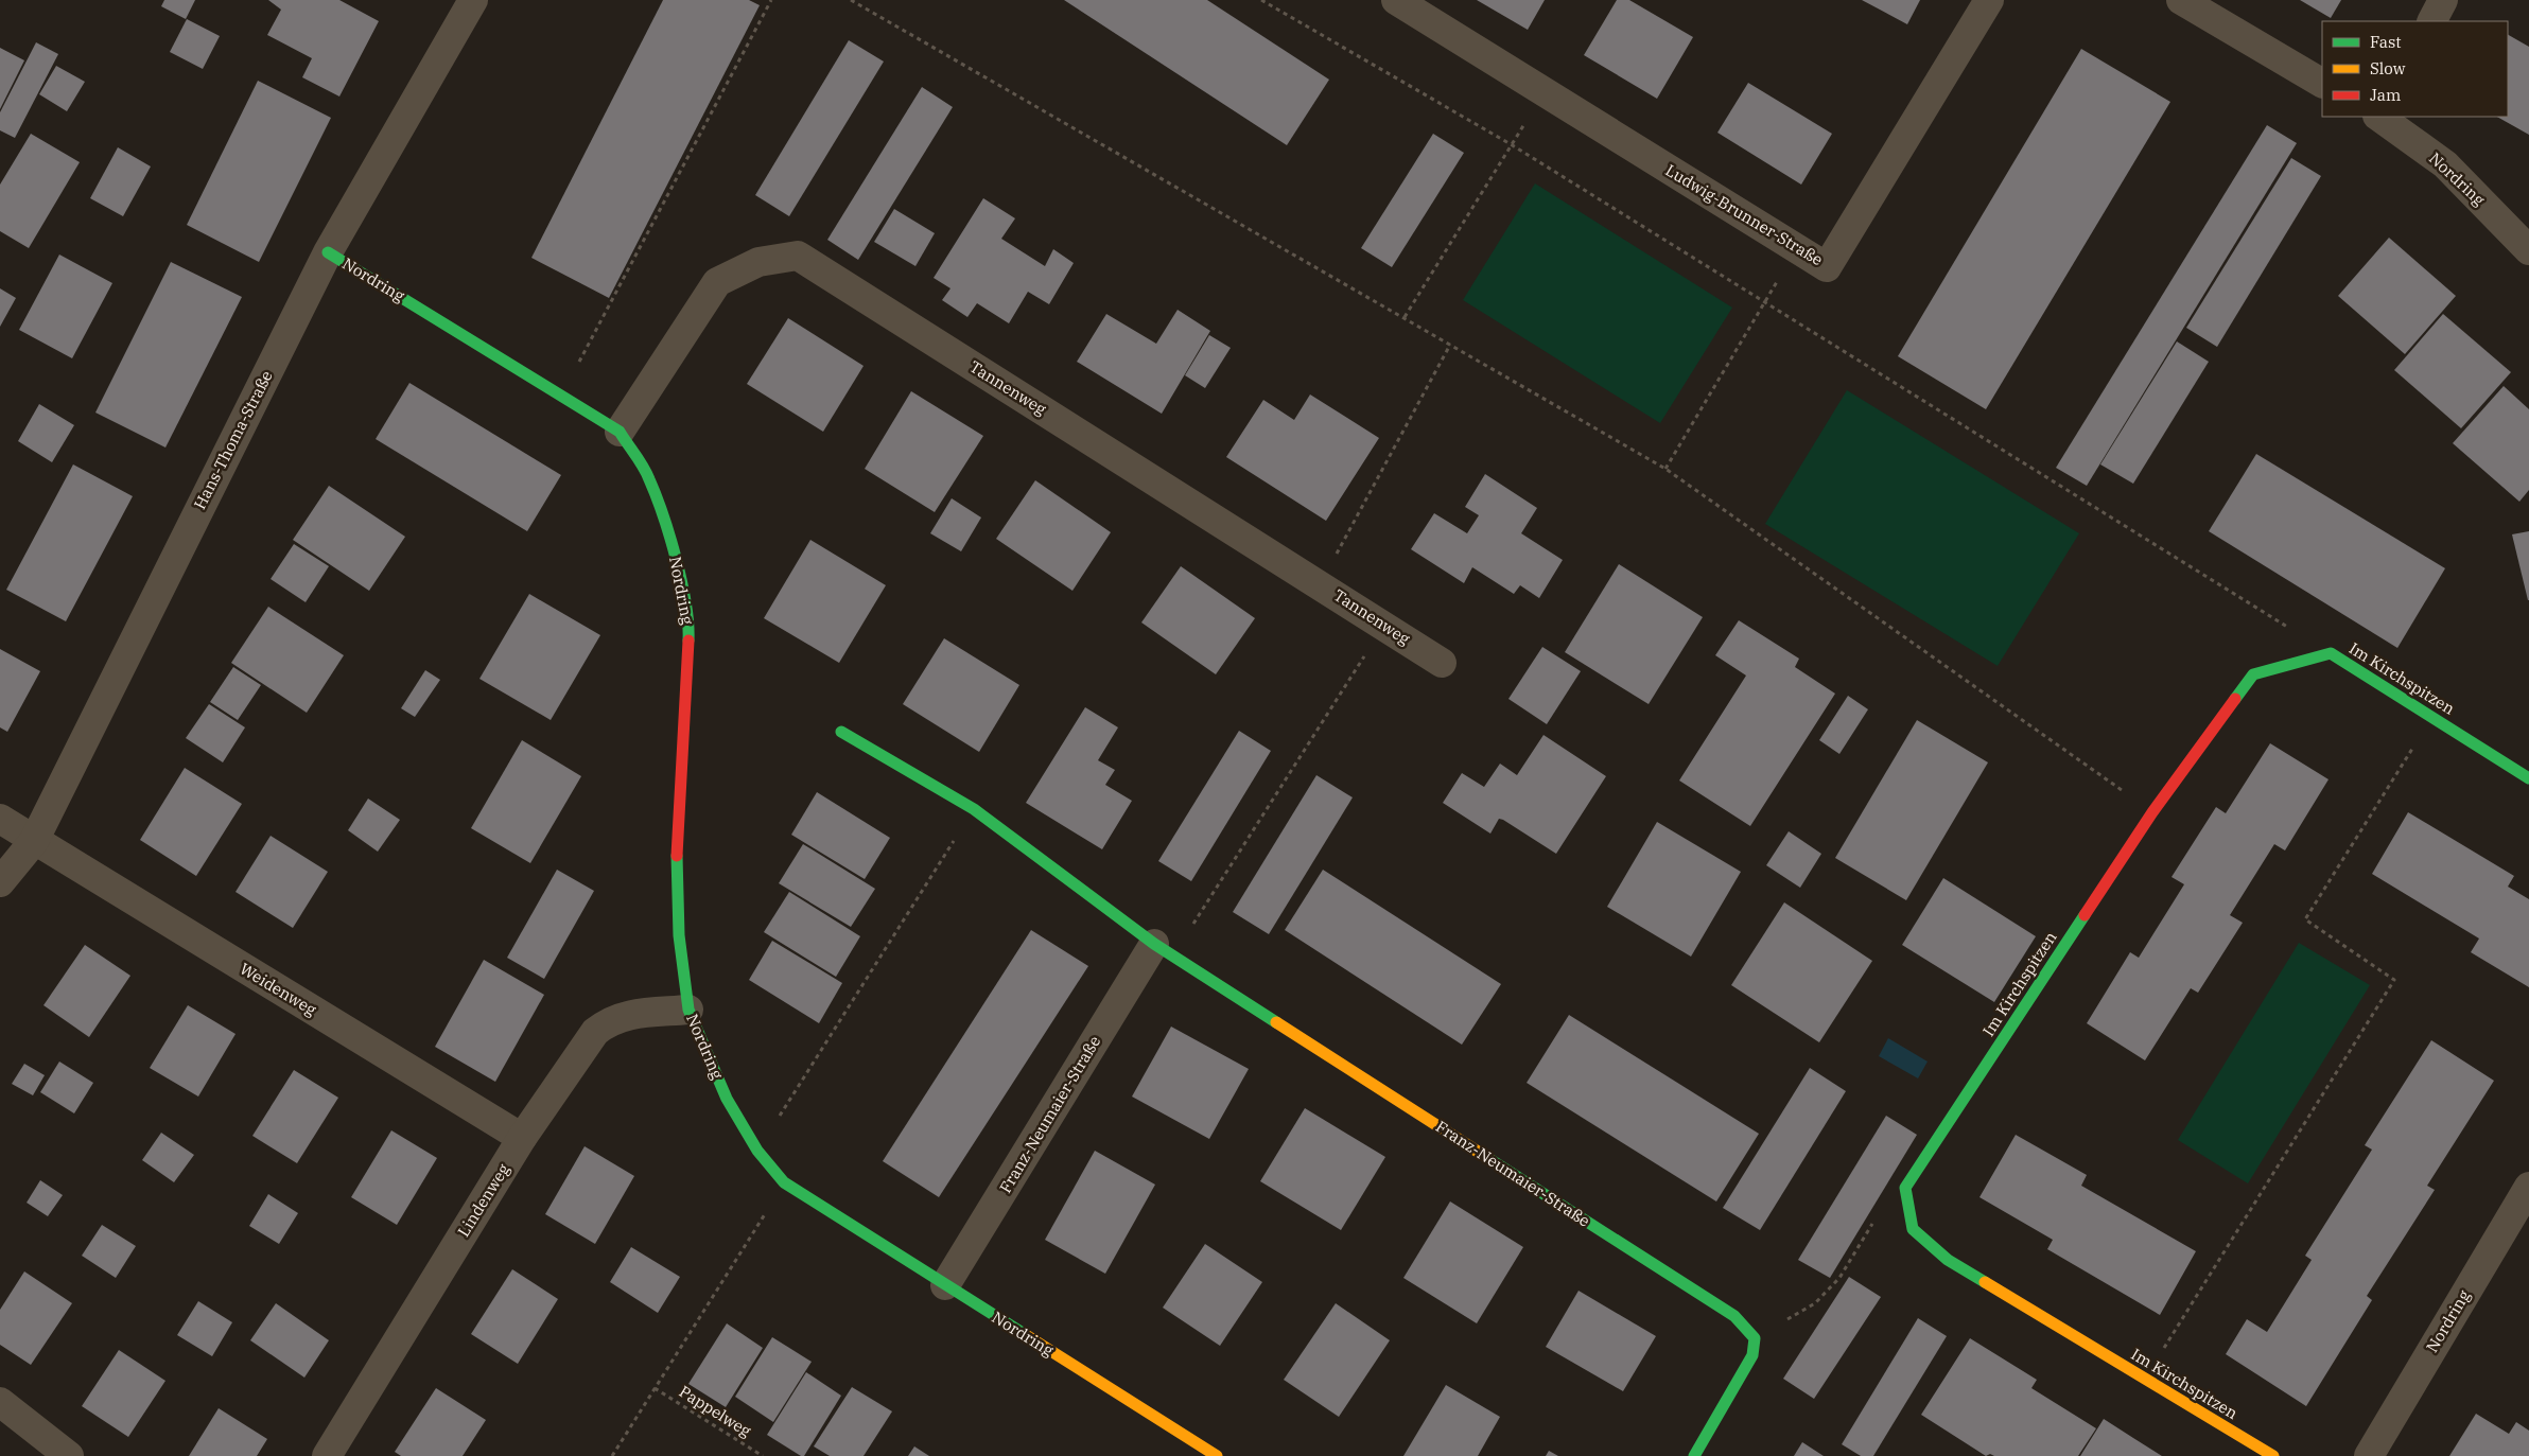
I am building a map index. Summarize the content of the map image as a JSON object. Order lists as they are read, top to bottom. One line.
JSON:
{"streets":{"street":["Nordring","Ludwig-Brunner-Straße","Tannenweg","Hans-Thoma-Straße","Im Kirchspitzen","Weidenweg","Franz-Neumaier-Straße","Lindenweg"],"path":["Pappelweg"]},"crossings":[["Nordring","Tannenweg"],["Nordring","Hans-Thoma-Straße"],["Nordring","Franz-Neumaier-Straße"],["Nordring","Lindenweg"],["Hans-Thoma-Straße","Weidenweg"],["Weidenweg","Lindenweg"]],"legend":["Fast","Slow","Jam"]}
